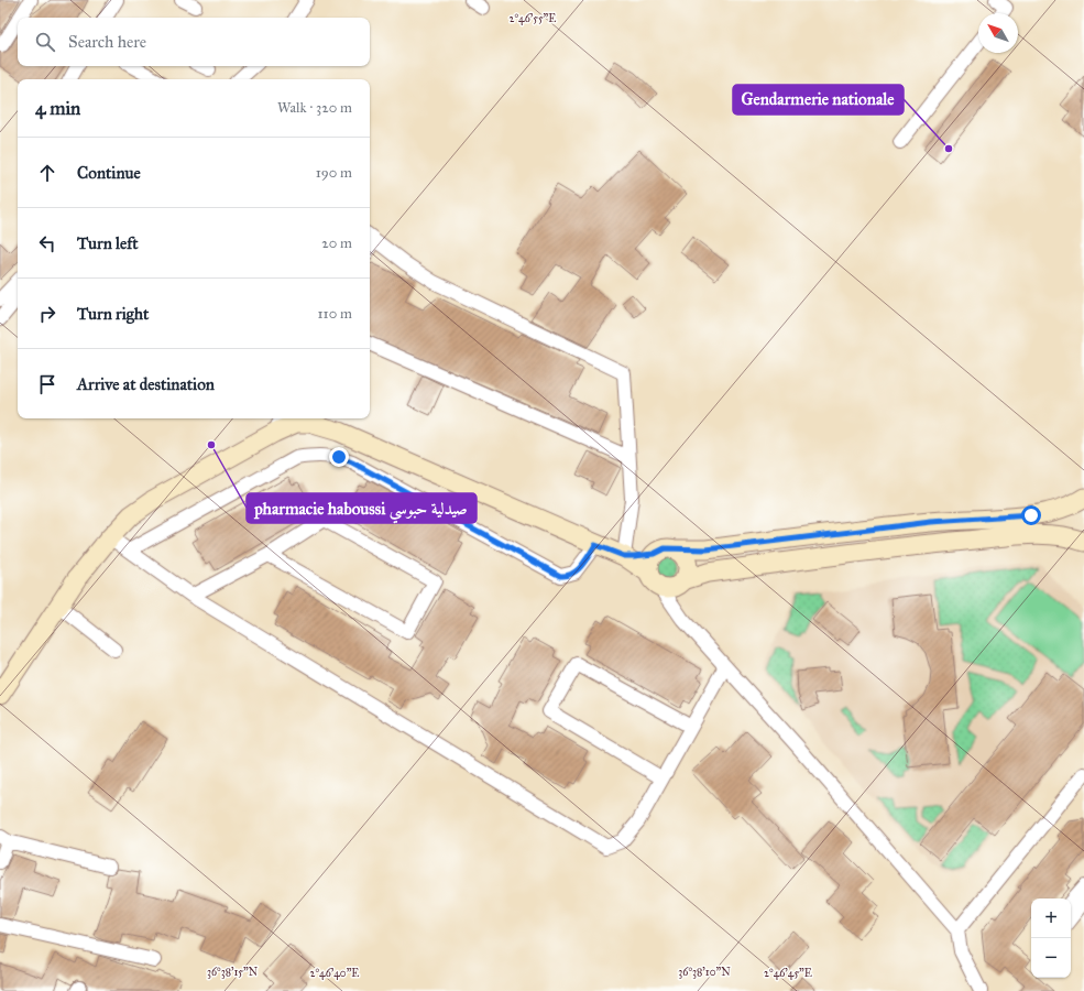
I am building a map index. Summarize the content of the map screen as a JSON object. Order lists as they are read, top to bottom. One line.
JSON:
{"places":["Gendarmerie nationale","pharmacie haboussi صيدلية حبوسي"],"north":"top left","page":{"search":"Search here","heading":["4 min","Walk · 320 m"],"list":[["Continue","190 m"],["Turn left","20 m"],["Turn right","110 m"],"Arrive at destination"],"map_buttons":["+","−"]},"coordinates":["2°46'55\"E","36°38'15\"N","36°38'10\"N","2°46'40\"E","2°46'45\"E"]}
